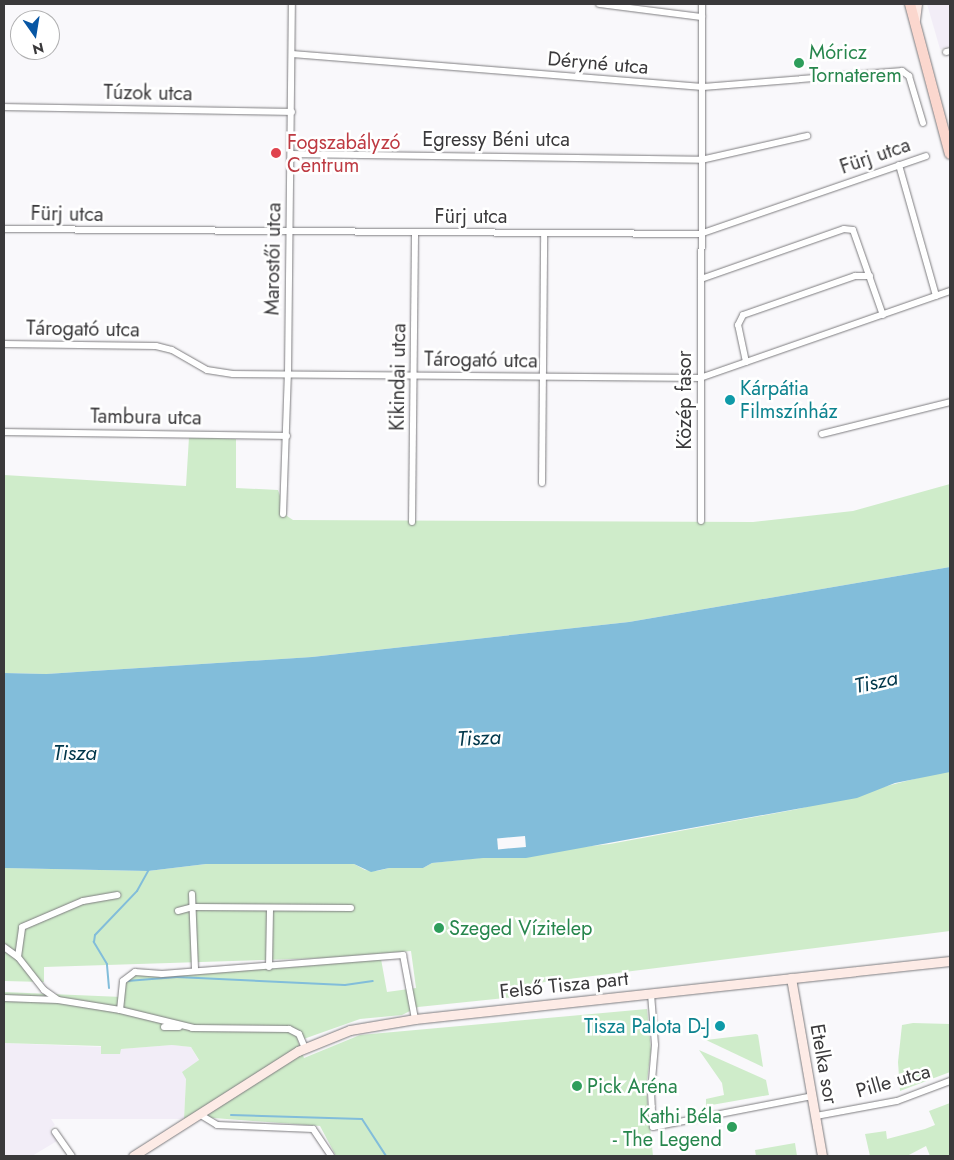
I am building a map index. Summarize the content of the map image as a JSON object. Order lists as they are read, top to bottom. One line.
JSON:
{"streets":{"main road":["Felső Tisza part","Etelka sor"],"street":["Déryné utca","Túzok utca","Egressy Béni utca","Fürj utca","Marostői utca","Tárogató utca","Kikindai utca","Közép fasor","Tambura utca","Pille utca"]},"crossings":[["Déryné utca","Marostői utca"],["Déryné utca","Közép fasor"],["Túzok utca","Marostői utca"],["Egressy Béni utca","Marostői utca"],["Egressy Béni utca","Közép fasor"],["Fürj utca","Marostői utca"],["Fürj utca","Kikindai utca"],["Fürj utca","Közép fasor"],["Marostői utca","Tárogató utca"],["Marostői utca","Tambura utca"],["Tárogató utca","Kikindai utca"],["Tárogató utca","Közép fasor"],["Felső Tisza part","Etelka sor"],["Etelka sor","Pille utca"]],"water":["Tisza"],"places":["Móricz Tornaterem","Fogszabályzó Centrum","Kárpátia Filmszínház","Szeged Vízitelep","Tisza Palota D-J","Pick Aréna","Kathi Béla - The Legend"],"north":"bottom"}
